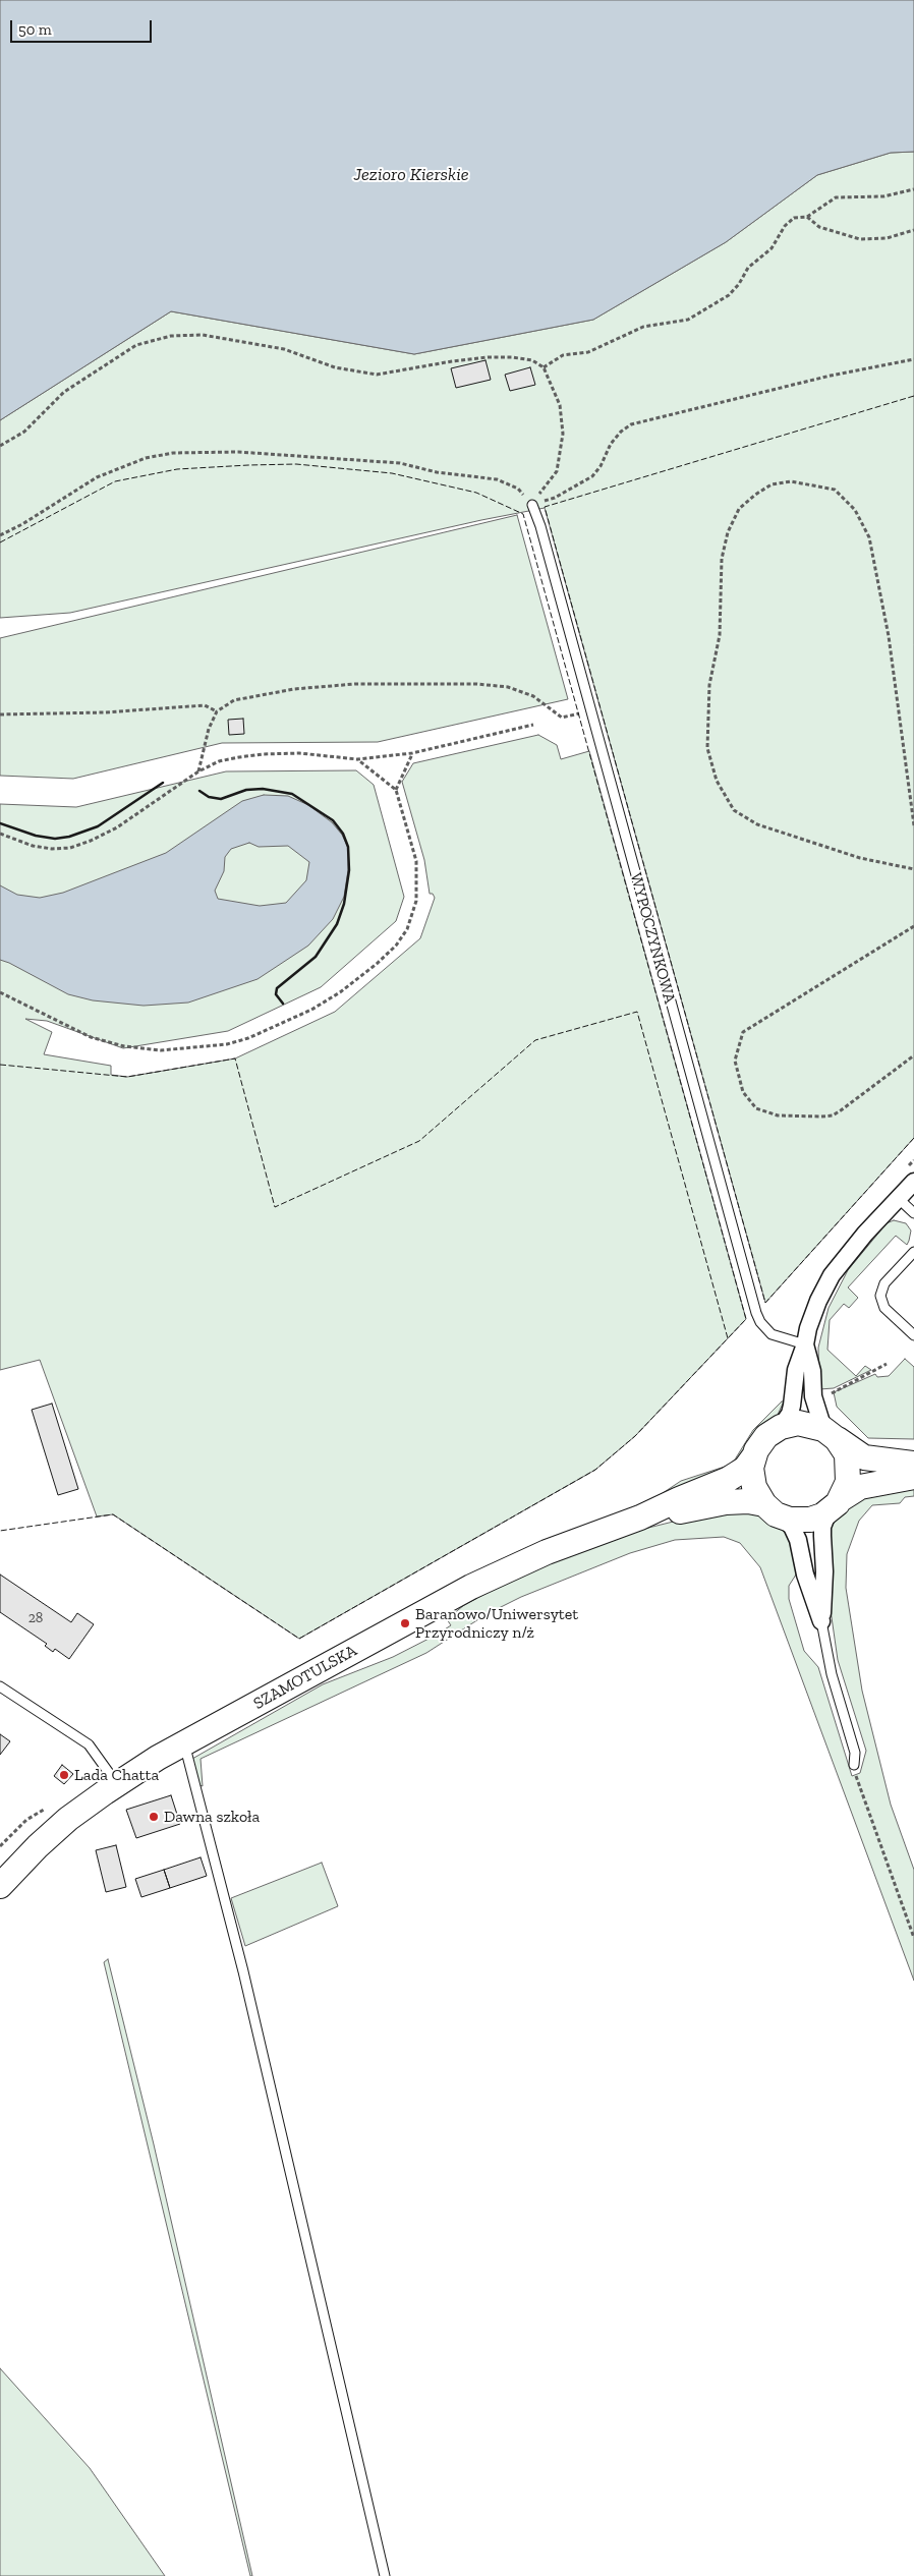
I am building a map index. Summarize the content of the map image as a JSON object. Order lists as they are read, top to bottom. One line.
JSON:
{"streets":{"street":["SZAMOTULSKA"],"lane":["WYPOCZYNKOWA"]},"water":["Jezioro Kierskie"],"places":["Baranowo/Uniwersytet Przyrodniczy n/ż","Lada Chatta","Dawna szkoła"],"house_numbers":["28"],"scale_bar":"50 m"}
